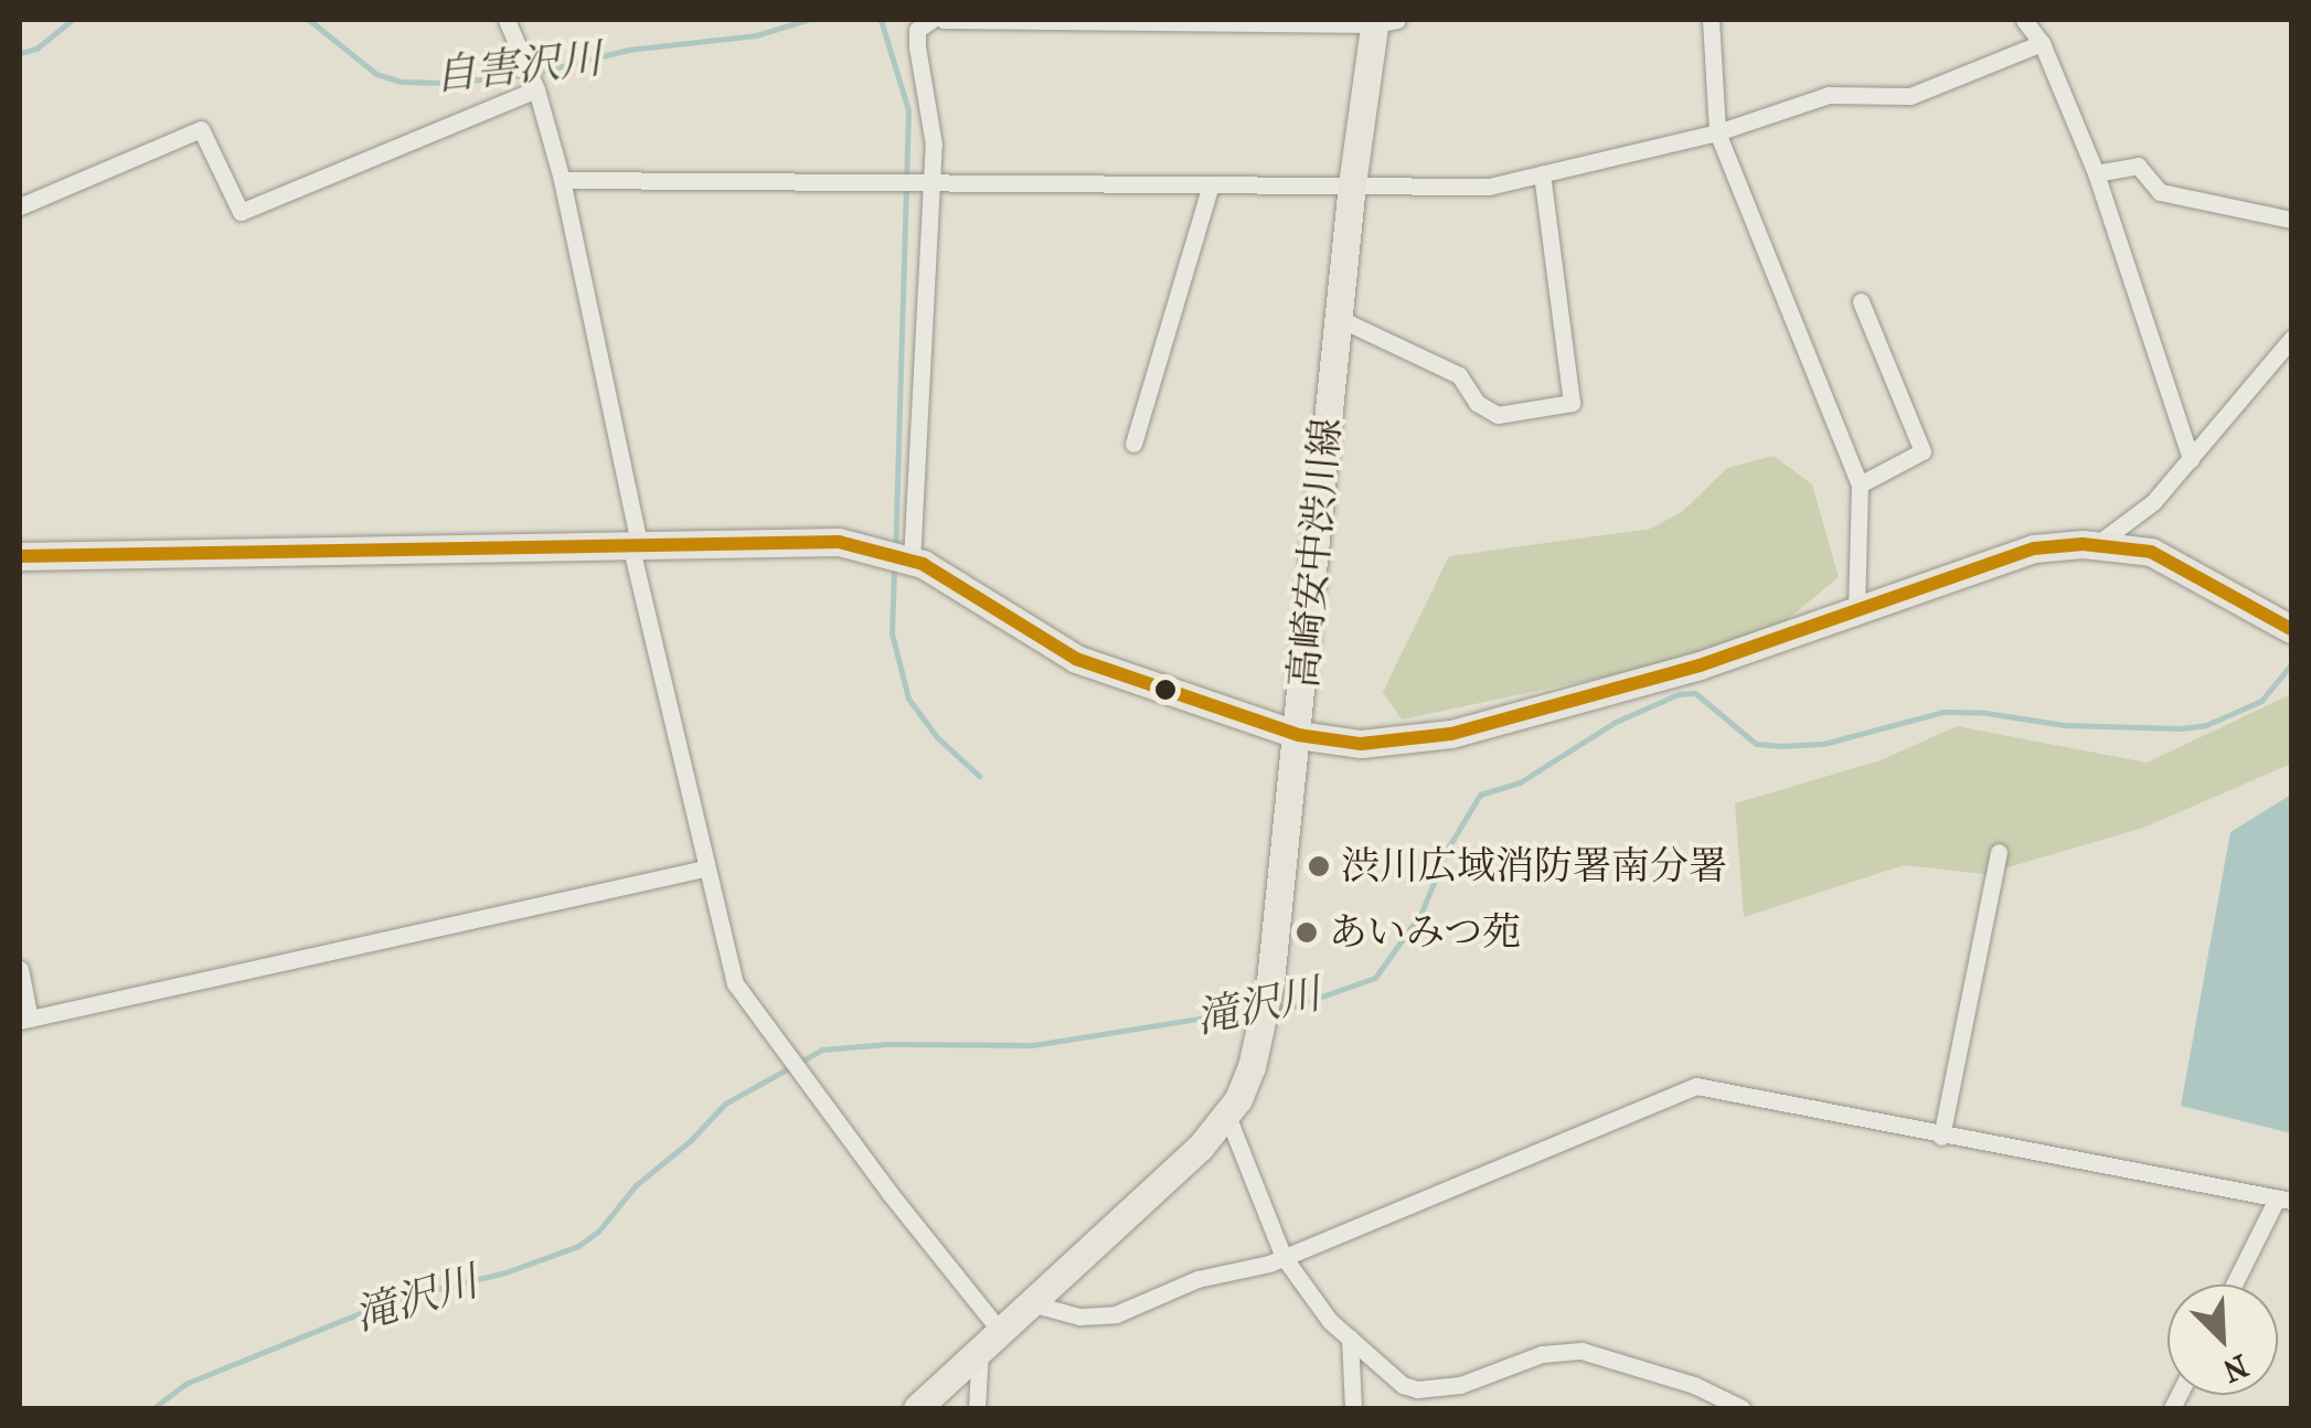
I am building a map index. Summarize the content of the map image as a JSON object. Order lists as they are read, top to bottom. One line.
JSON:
{"streets":{"main road":["高崎安中渋川線"]},"water":["自害沢川","滝沢川"],"places":["渋川広域消防署南分署","あいみつ苑"],"north":"bottom right"}
